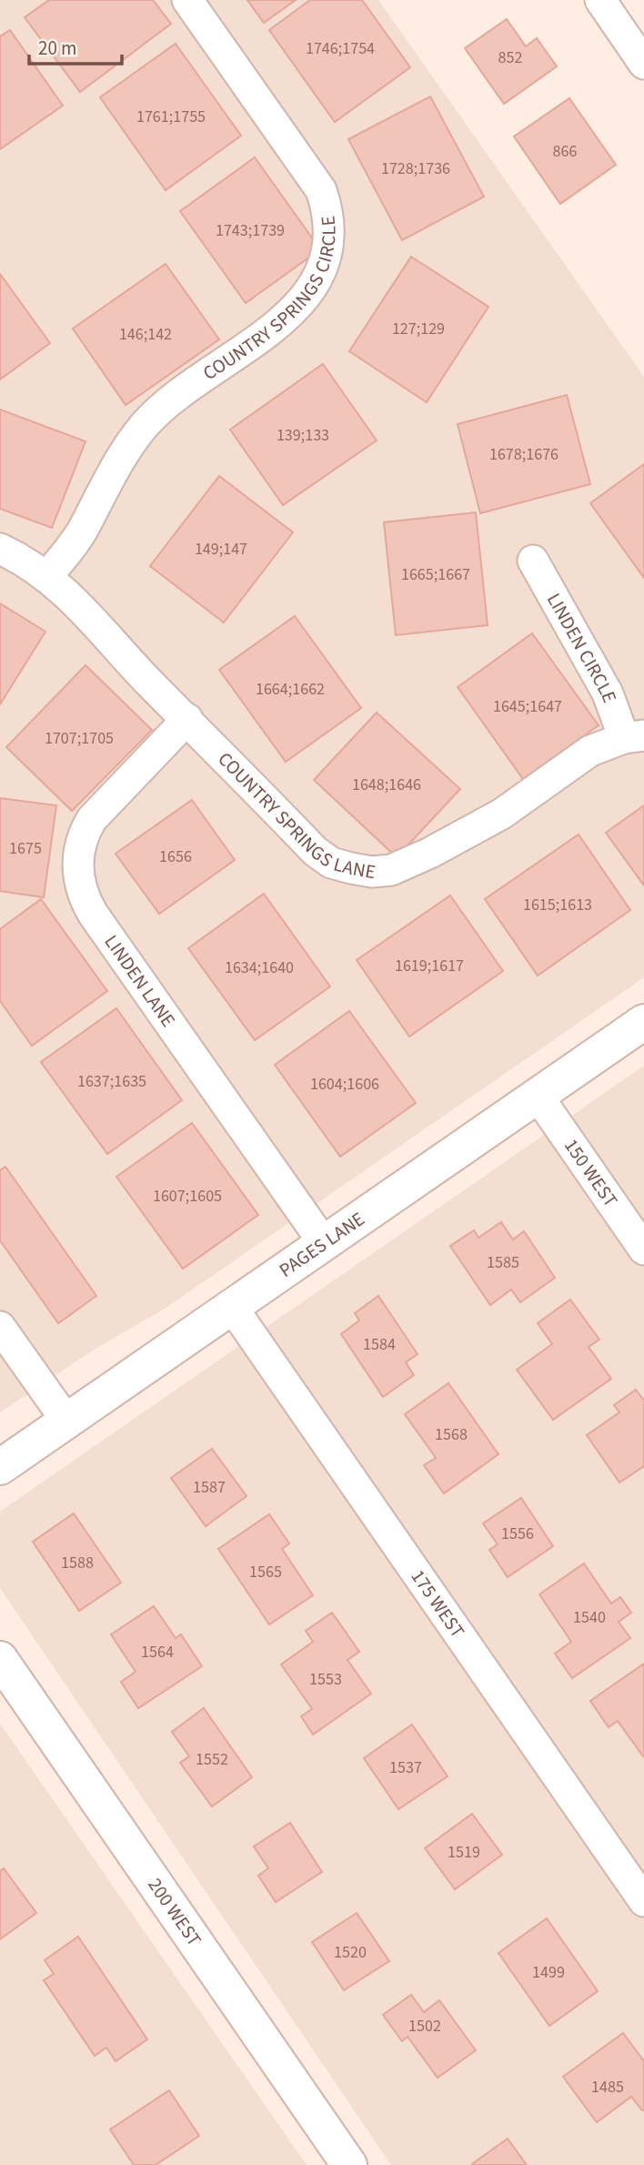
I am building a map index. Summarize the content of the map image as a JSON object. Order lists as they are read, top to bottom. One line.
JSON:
{"streets":{"street":["COUNTRY SPRINGS CIRCLE","LINDEN CIRCLE","COUNTRY SPRINGS LANE","LINDEN LANE","150 WEST","PAGES LANE","175 WEST","200 WEST"]},"crossings":[["COUNTRY SPRINGS CIRCLE","COUNTRY SPRINGS LANE"],["LINDEN CIRCLE","COUNTRY SPRINGS LANE"],["COUNTRY SPRINGS LANE","LINDEN LANE"],["LINDEN LANE","PAGES LANE"],["150 WEST","PAGES LANE"],["PAGES LANE","175 WEST"]],"house_numbers":["1746;1754","852","1761;1755","866","1728;1736","1743;1739","127;129","146;142","139;133","1678;1676","149;147","1665;1667","1664;1662","1645;1647","1707;1705","1648;1646","1675","1656","1615;1613","1619;1617","1634;1640","1637;1635","1604;1606","1607;1605","1585","1584","1568","1587","1556","1588","1565","1540","1564","1553","1552","1537","1519","1520","1499","1502","1485"],"scale_bar":"20 m"}
